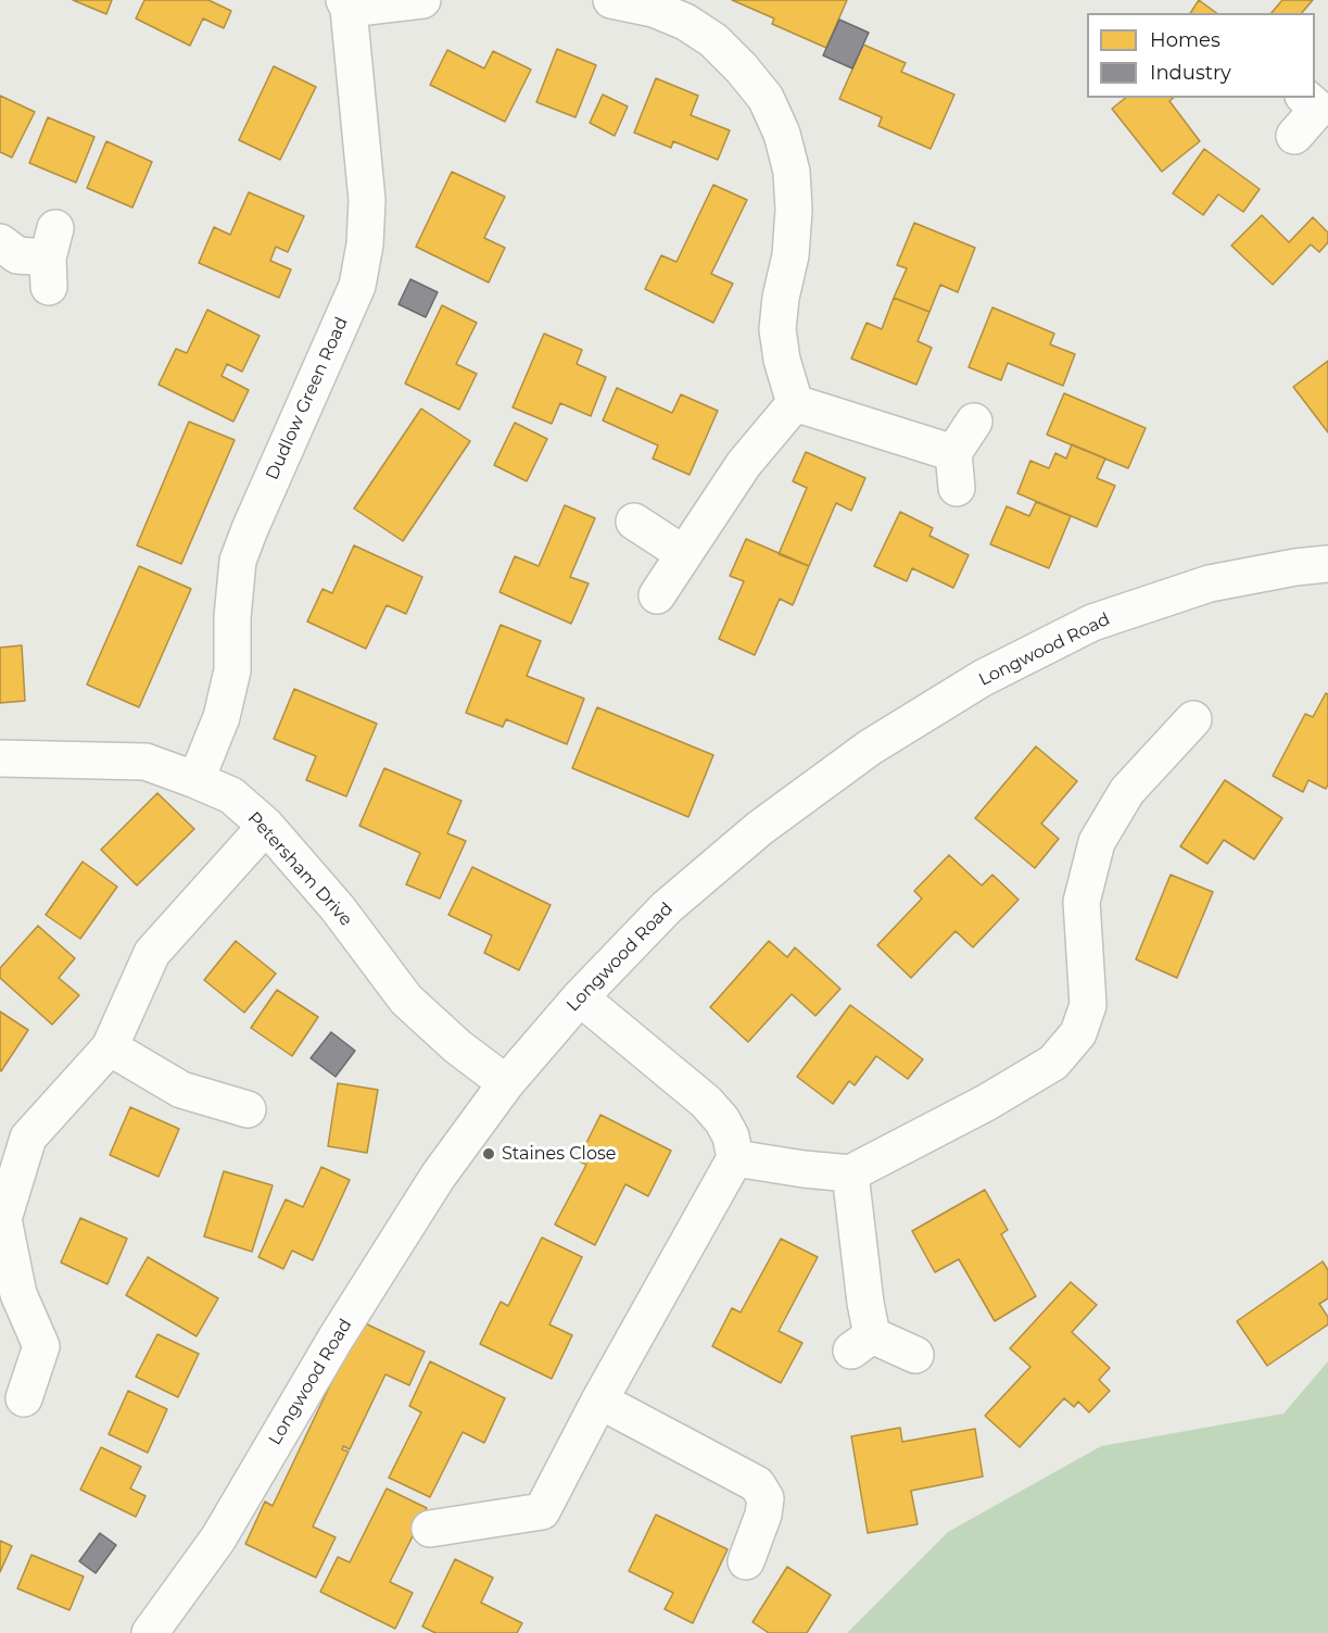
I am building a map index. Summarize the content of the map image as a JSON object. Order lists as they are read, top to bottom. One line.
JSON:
{"streets":{"street":["Dudlow Green Road","Longwood Road","Petersham Drive"]},"crossings":[["Dudlow Green Road","Petersham Drive"],["Longwood Road","Petersham Drive"]],"places":["Staines Close"],"legend":["Homes","Industry"]}
